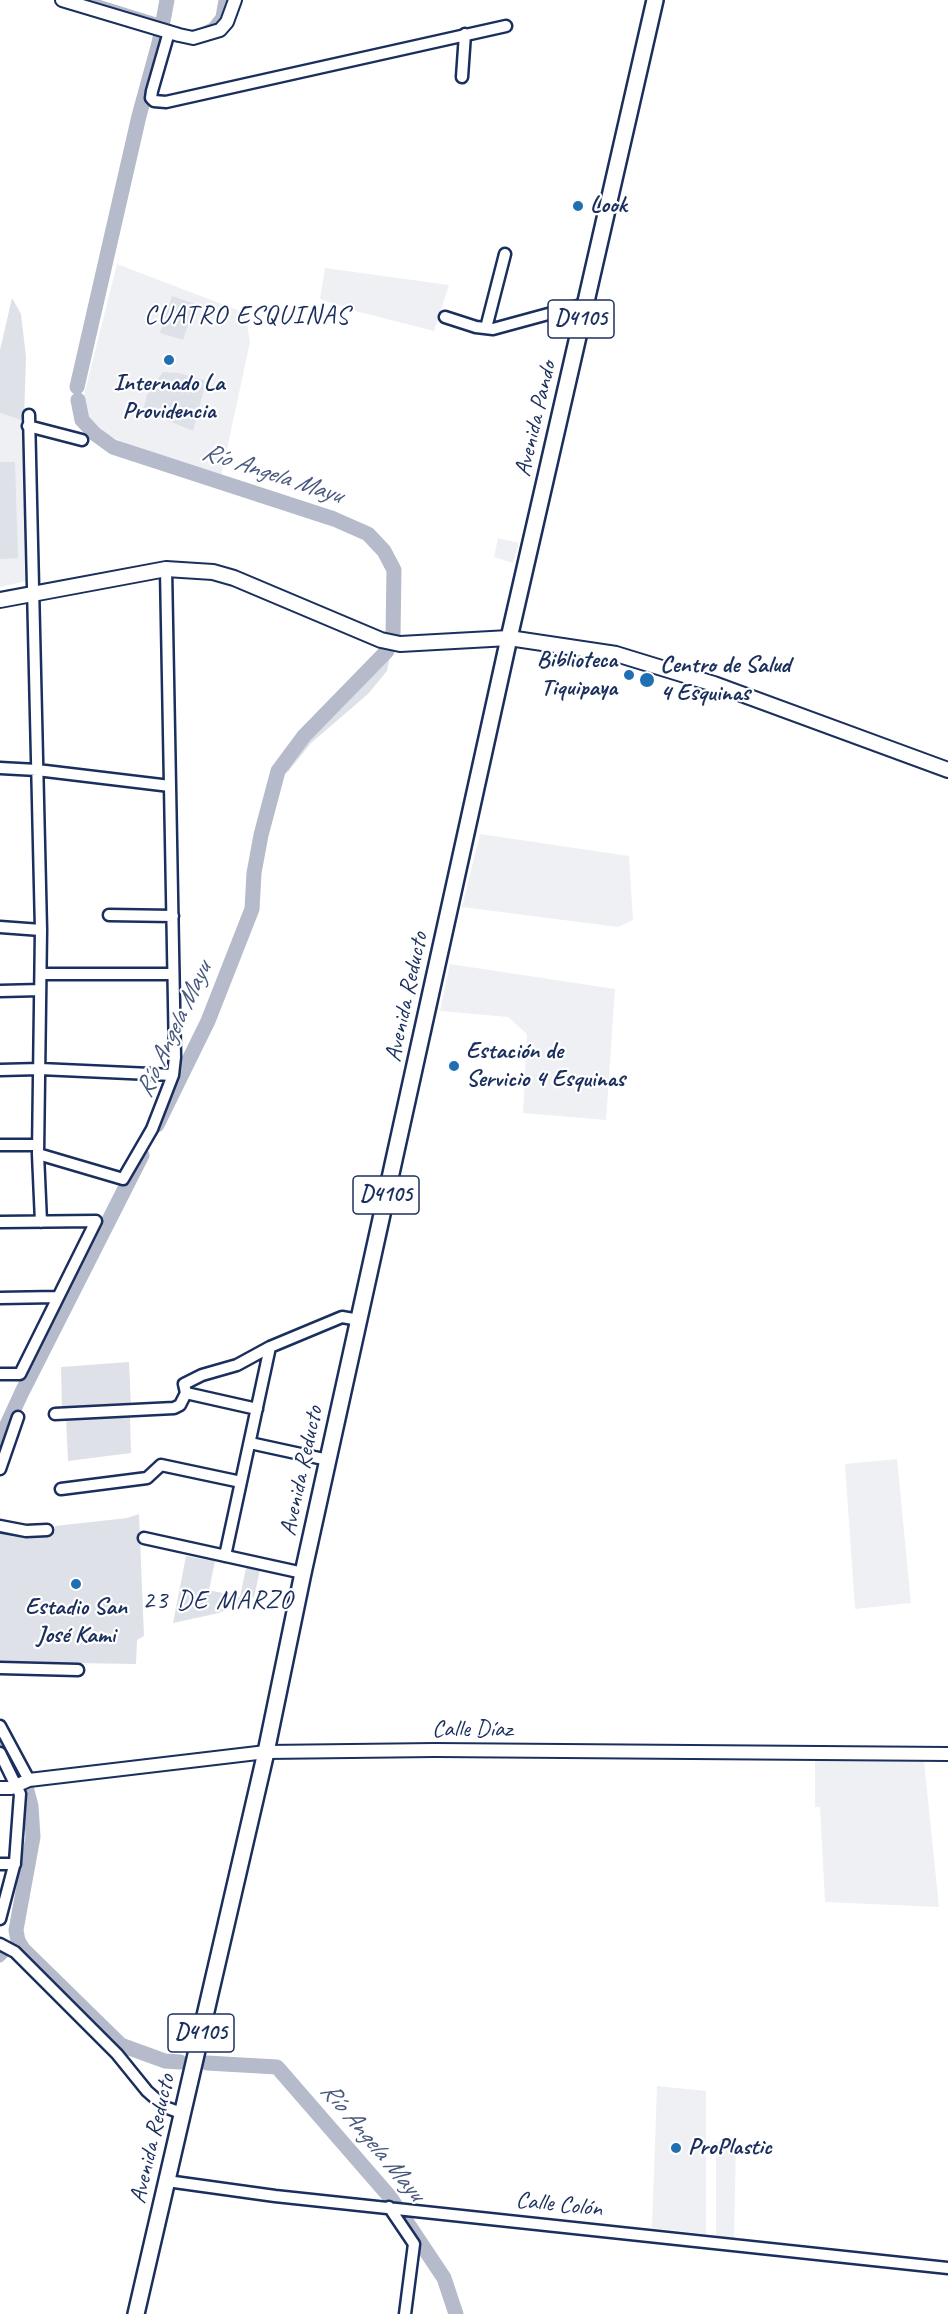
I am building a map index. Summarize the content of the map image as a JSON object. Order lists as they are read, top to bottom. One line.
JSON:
{"streets":{"main road":["D4105","Avenida Pando","Avenida Reducto"],"street":["Calle Díaz","Calle Colón"]},"crossings":[["Avenida Pando","Avenida Reducto"],["Avenida Reducto","Calle Díaz"],["Avenida Reducto","Calle Colón"]],"districts":["CUATRO ESQUINAS","23 DE MARZO"],"water":["Río Angela Mayu"],"places":["Look","Internado La Providencia","Biblioteca Tiquipaya","Centro de Salud 4 Esquinas","Estación de Servicio 4 Esquinas","Estadio San José Kami","ProPlastic"]}
